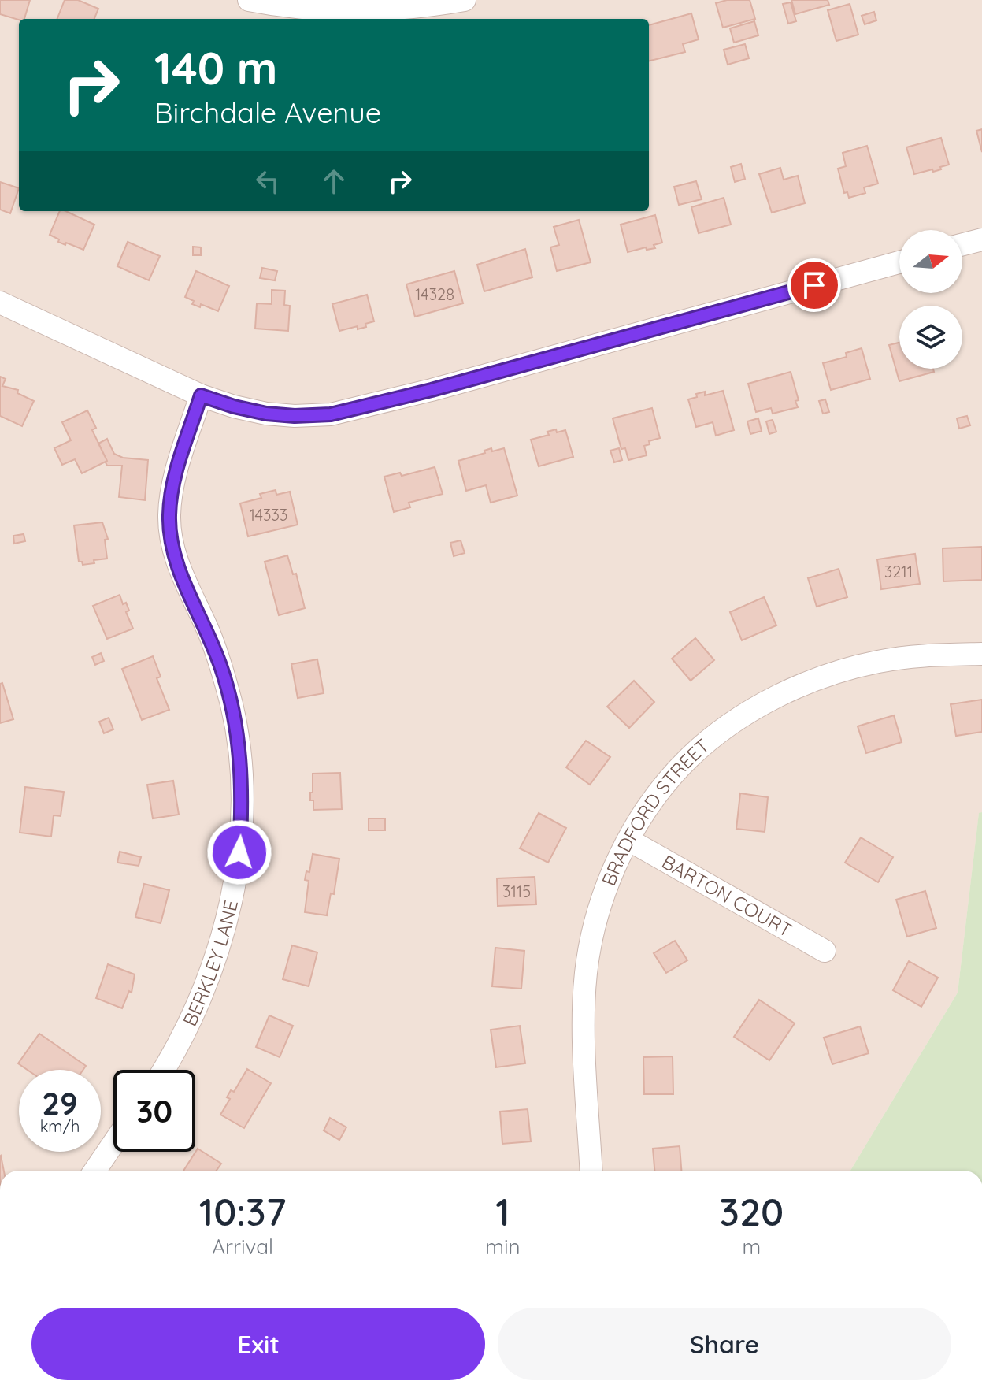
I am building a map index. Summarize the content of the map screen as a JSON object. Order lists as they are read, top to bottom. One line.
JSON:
{"streets":{"street":["BRADFORD STREET","BARTON COURT","BERKLEY LANE"]},"crossings":[["BRADFORD STREET","BARTON COURT"]],"house_numbers":["14328","14333","3211","3115"],"north":"right","page":{"turn":["140 m","Birchdale Avenue"],"speed":"29 km/h","limit":"30","eta":["10:37","Arrival","1","min","320","m"],"buttons":["Exit","Share"]}}
